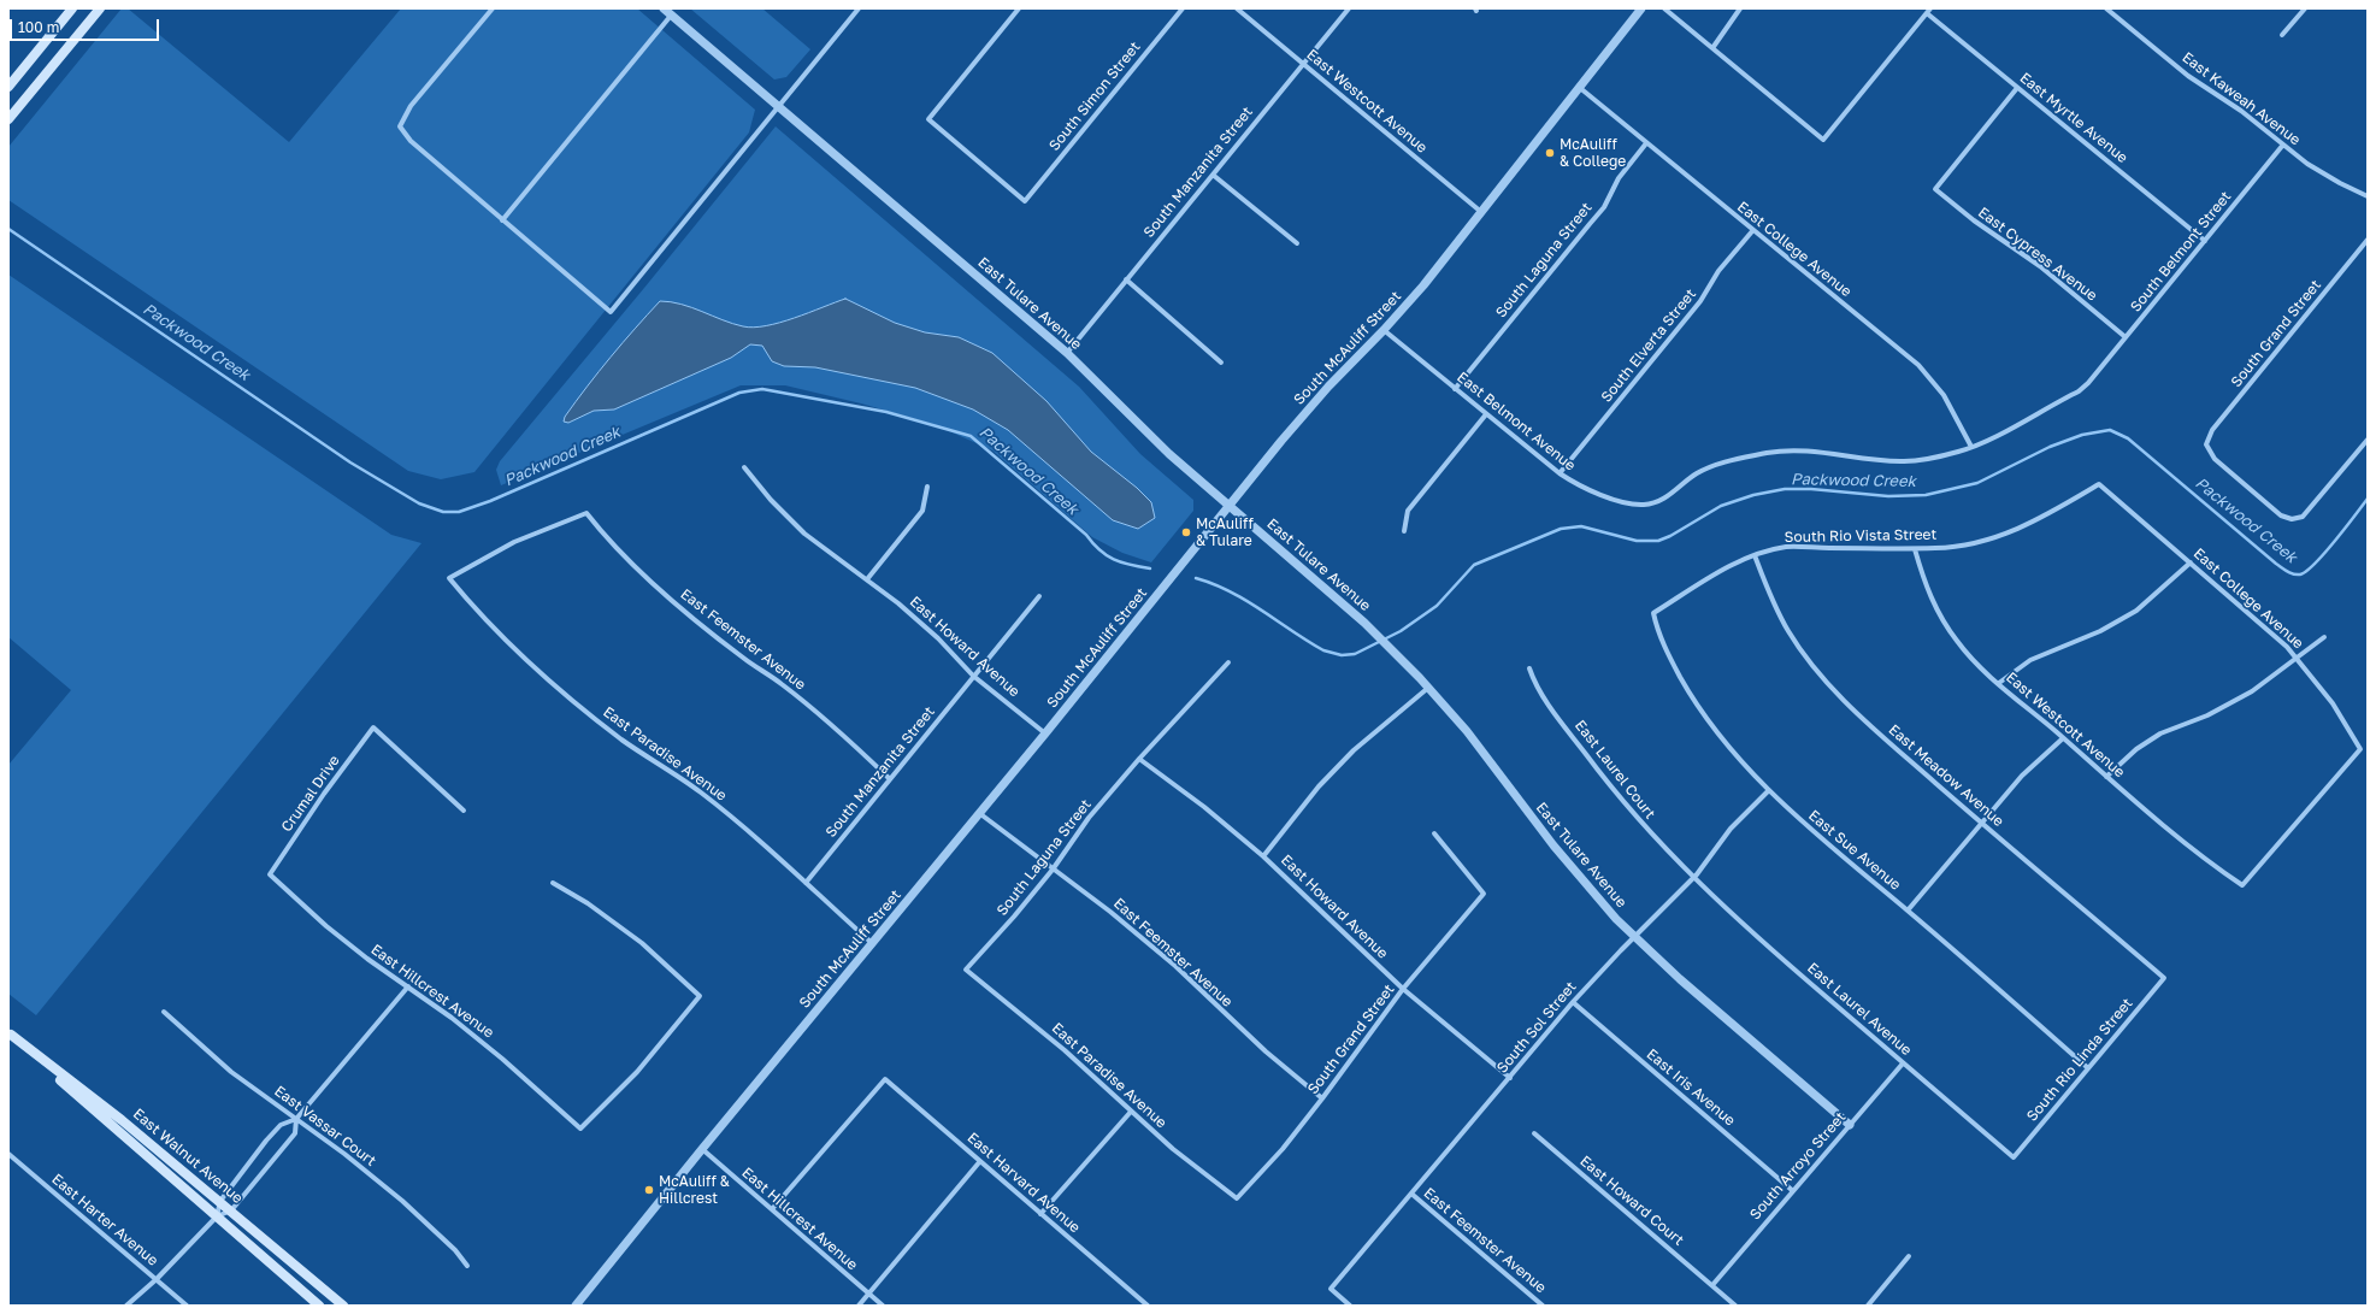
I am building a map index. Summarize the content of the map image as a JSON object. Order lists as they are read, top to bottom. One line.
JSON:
{"streets":{"main road":["East Walnut Avenue"],"street":["South Simon Street","East Kaweah Avenue","East Westcott Avenue","East Myrtle Avenue","South Manzanita Street","East College Avenue","South Belmont Street","East Cypress Avenue","South Laguna Street","East Tulare Avenue","South Grand Street","South Elverta Street","South McAuliff Street","East Belmont Avenue","South Rio Vista Street","East Feemster Avenue","East Howard Avenue","East Paradise Avenue","East Laurel Court","East Meadow Avenue","Crumal Drive","East Sue Avenue","East Hillcrest Avenue","East Laurel Avenue","South Sol Street","South Rio Linda Street","East Iris Avenue","East Vassar Court","South Arroyo Street","East Harvard Avenue","East Howard Court","East Harter Avenue"]},"crossings":[["East Kaweah Avenue","South Belmont Street"],["East Westcott Avenue","South Manzanita Street"],["East Westcott Avenue","East College Avenue"],["East Westcott Avenue","South McAuliff Street"],["East Westcott Avenue","South Rio Vista Street"],["East Myrtle Avenue","South Belmont Street"],["East Myrtle Avenue","East Cypress Avenue"],["South Manzanita Street","East Tulare Avenue"],["South Manzanita Street","East Feemster Avenue"],["South Manzanita Street","East Howard Avenue"],["South Manzanita Street","East Paradise Avenue"],["East College Avenue","South Belmont Street"],["East College Avenue","South Laguna Street"],["East College Avenue","South Elverta Street"],["East College Avenue","South McAuliff Street"],["East College Avenue","South Rio Vista Street"],["South Belmont Street","East Cypress Avenue"],["South Belmont Street","East Belmont Avenue"],["South Laguna Street","East Belmont Avenue"],["South Laguna Street","East Feemster Avenue"],["South Laguna Street","East Howard Avenue"],["South Laguna Street","East Paradise Avenue"],["East Tulare Avenue","South McAuliff Street"],["East Tulare Avenue","South Sol Street"],["East Tulare Avenue","South Arroyo Street"],["South Grand Street","East Feemster Avenue"],["South Grand Street","East Howard Avenue"],["South Grand Street","East Paradise Avenue"],["South Elverta Street","East Belmont Avenue"],["South McAuliff Street","East Belmont Avenue"],["South McAuliff Street","East Feemster Avenue"],["South McAuliff Street","East Howard Avenue"],["South McAuliff Street","East Paradise Avenue"],["South McAuliff Street","East Hillcrest Avenue"],["South Rio Vista Street","East Meadow Avenue"],["South Rio Vista Street","East Sue Avenue"],["East Feemster Avenue","East Paradise Avenue"],["East Feemster Avenue","South Sol Street"],["East Howard Avenue","South Sol Street"],["East Laurel Court","East Laurel Avenue"],["East Laurel Court","South Sol Street"],["East Meadow Avenue","South Rio Linda Street"],["Crumal Drive","East Hillcrest Avenue"],["East Sue Avenue","South Sol Street"],["East Sue Avenue","South Rio Linda Street"],["East Hillcrest Avenue","East Harvard Avenue"],["East Laurel Avenue","South Sol Street"],["East Laurel Avenue","South Rio Linda Street"],["East Laurel Avenue","South Arroyo Street"],["South Sol Street","East Iris Avenue"],["East Iris Avenue","South Arroyo Street"],["South Arroyo Street","East Howard Court"]],"water":["Packwood Creek"],"places":["McAuliff & College","McAuliff & Tulare","McAuliff & Hillcrest"],"scale_bar":"100 m"}
